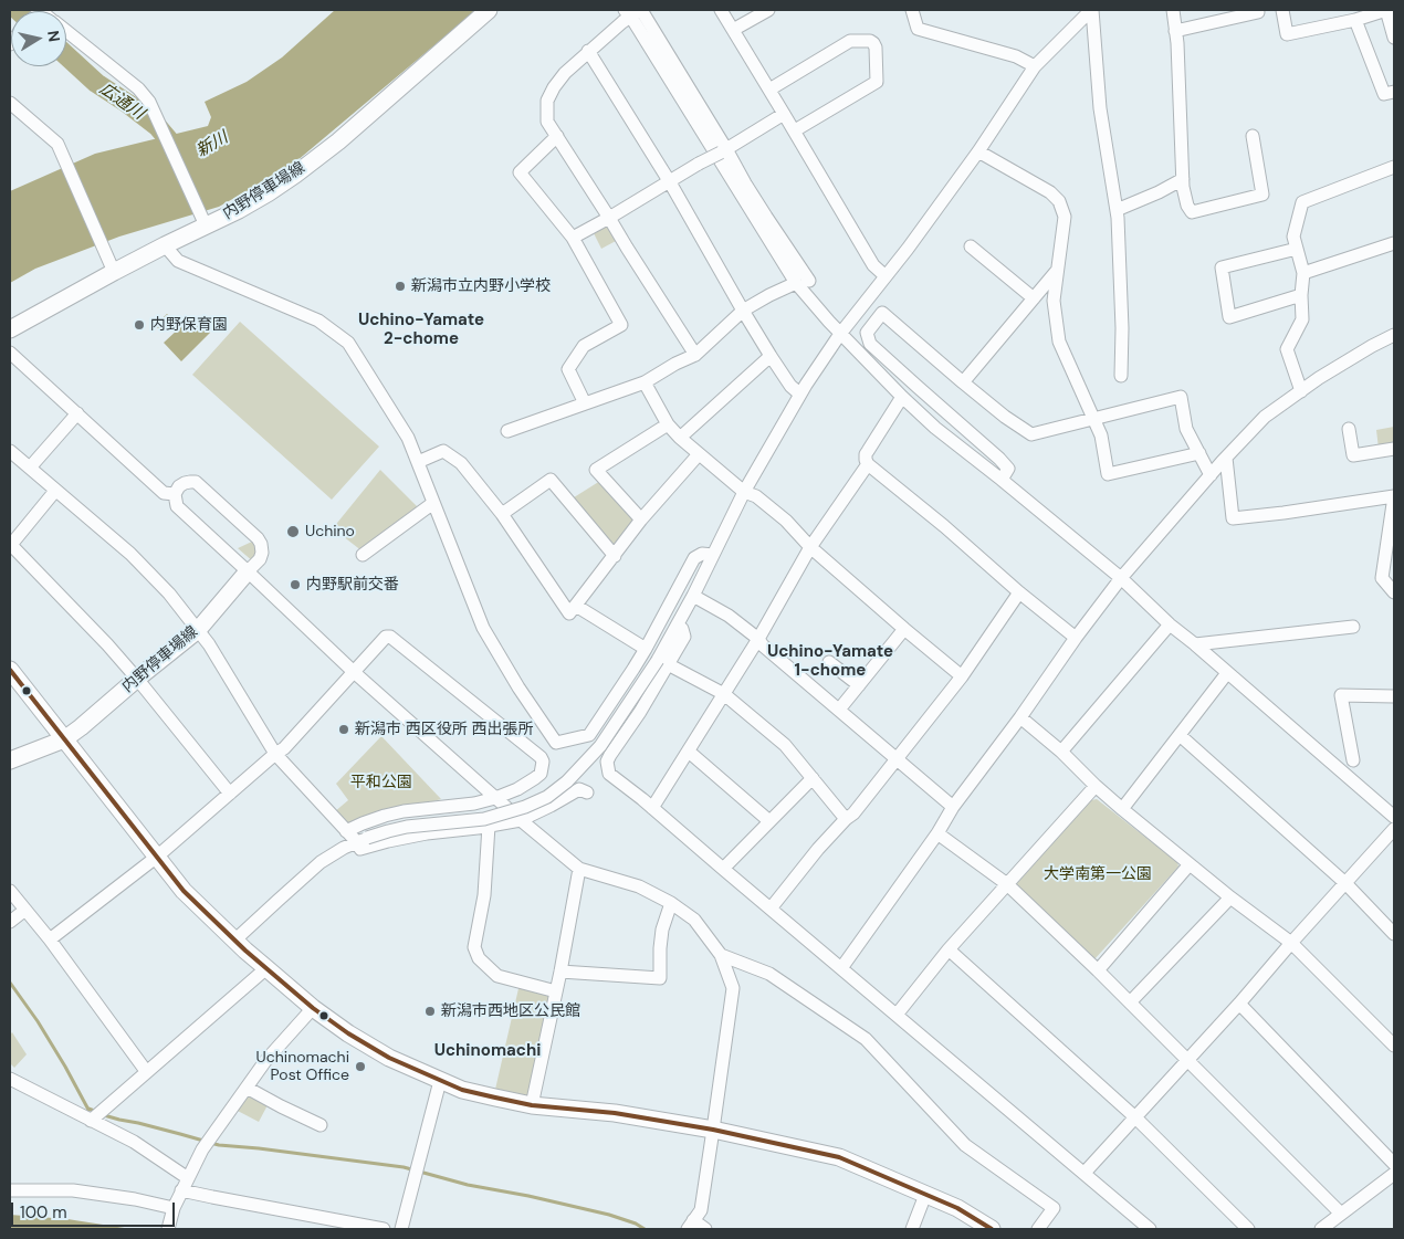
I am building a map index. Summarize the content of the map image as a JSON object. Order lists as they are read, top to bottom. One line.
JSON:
{"streets":{"main road":["内野停車場線"]},"districts":["Uchino-Yamate 2-chome","Uchino-Yamate 1-chome","Uchinomachi"],"water":["広通川","新川"],"parks":["平和公園","大学南第一公園"],"places":["新潟市立内野小学校","内野保育園","Uchino","内野駅前交番","新潟市 西区役所 西出張所","新潟市西地区公民館","Uchinomachi Post Office"],"scale_bar":"100 m","north":"right"}
